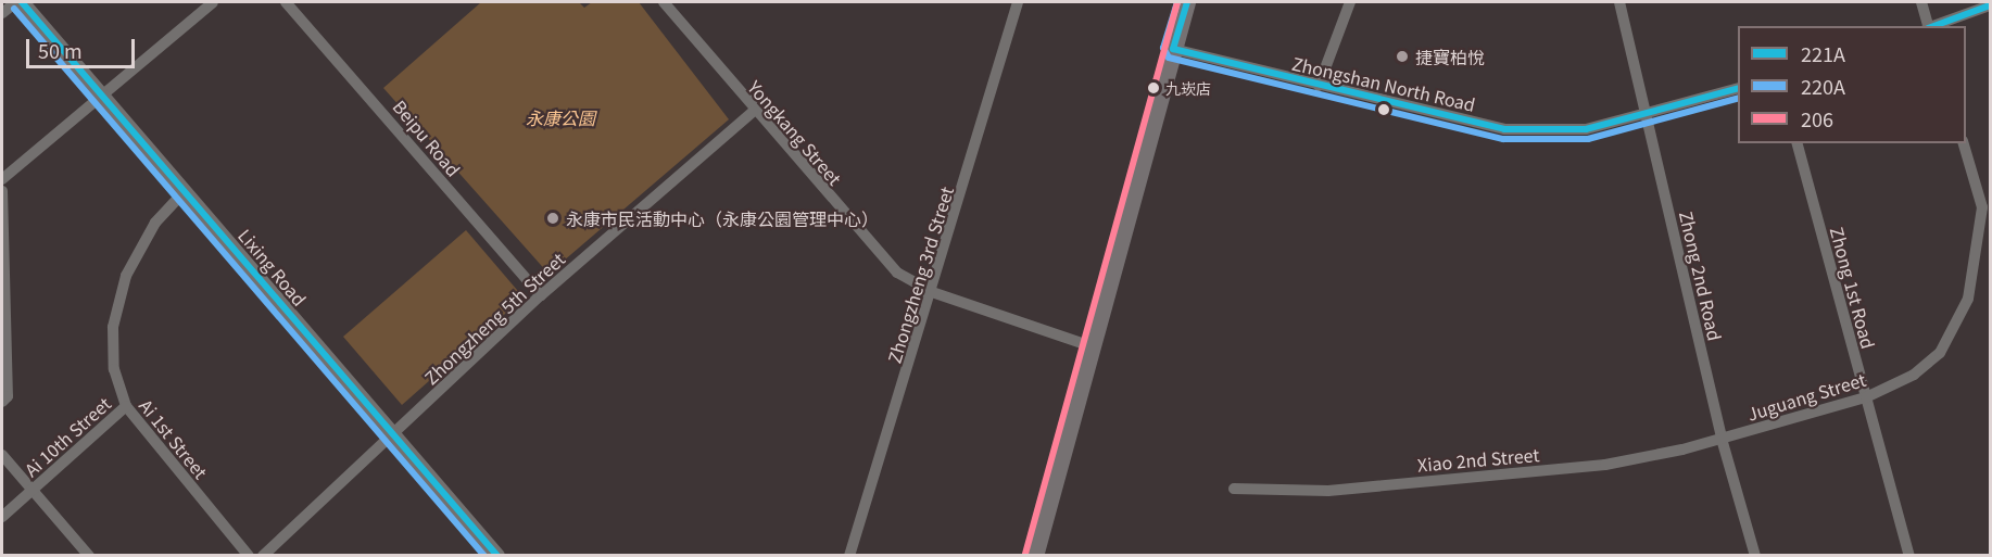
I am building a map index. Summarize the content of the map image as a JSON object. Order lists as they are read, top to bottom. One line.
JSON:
{"streets":{"street":["Zhongshan North Road","Yongkang Street","Beipu Road","Lixing Road","Zhongzheng 3rd Street","Zhong 2nd Road","Zhong 1st Road","Zhongzheng 5th Street","Juguang Street","Ai 10th Street","Ai 1st Street","Xiao 2nd Street"]},"crossings":[["Zhongshan North Road","Zhong 2nd Road"],["Yongkang Street","Zhongzheng 3rd Street"],["Yongkang Street","Zhongzheng 5th Street"],["Beipu Road","Zhongzheng 5th Street"],["Lixing Road","Zhongzheng 5th Street"],["Lixing Road","Ai 1st Street"],["Zhong 2nd Road","Juguang Street"],["Zhong 2nd Road","Xiao 2nd Street"],["Zhong 1st Road","Juguang Street"],["Juguang Street","Xiao 2nd Street"],["Ai 10th Street","Ai 1st Street"]],"parks":["永康公園"],"places":["捷寶柏悅","九崁店","永康市民活動中心（永康公園管理中心）"],"lines":["transit line 221A","transit line 220A","transit line 206"],"legend":["221A","220A","206"],"scale_bar":"50 m"}
